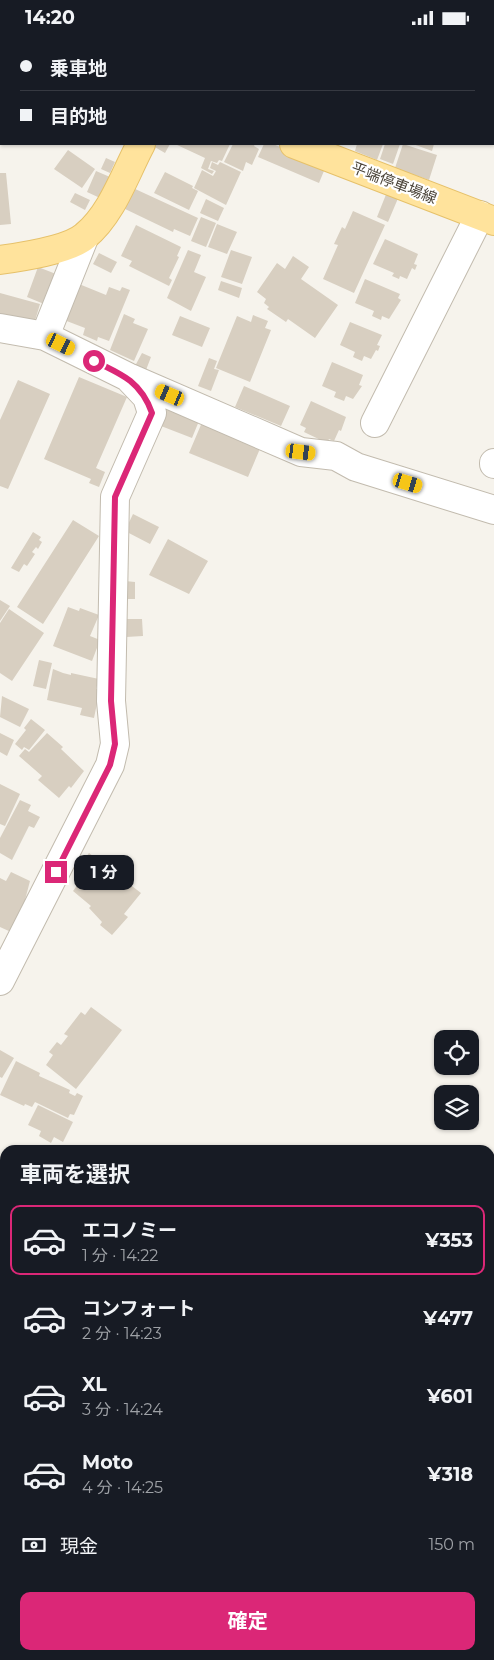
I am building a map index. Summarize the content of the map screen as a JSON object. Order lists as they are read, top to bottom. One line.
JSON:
{"streets":{"main road":["平端停車場線"]},"page":{"status":"14:20","banner":["乗車地","目的地"],"bubble":"1 分","heading":"車両を選択","list":[{"name":"エコノミー","note":"1 分 · 14:22","value":"¥353"},{"name":"コンフォート","note":"2 分 · 14:23","value":"¥477"},{"name":"XL","note":"3 分 · 14:24","value":"¥601"},{"name":"Moto","note":"4 分 · 14:25","value":"¥318"}],"pay":["現金","150 m"],"buttons":"確定"}}
